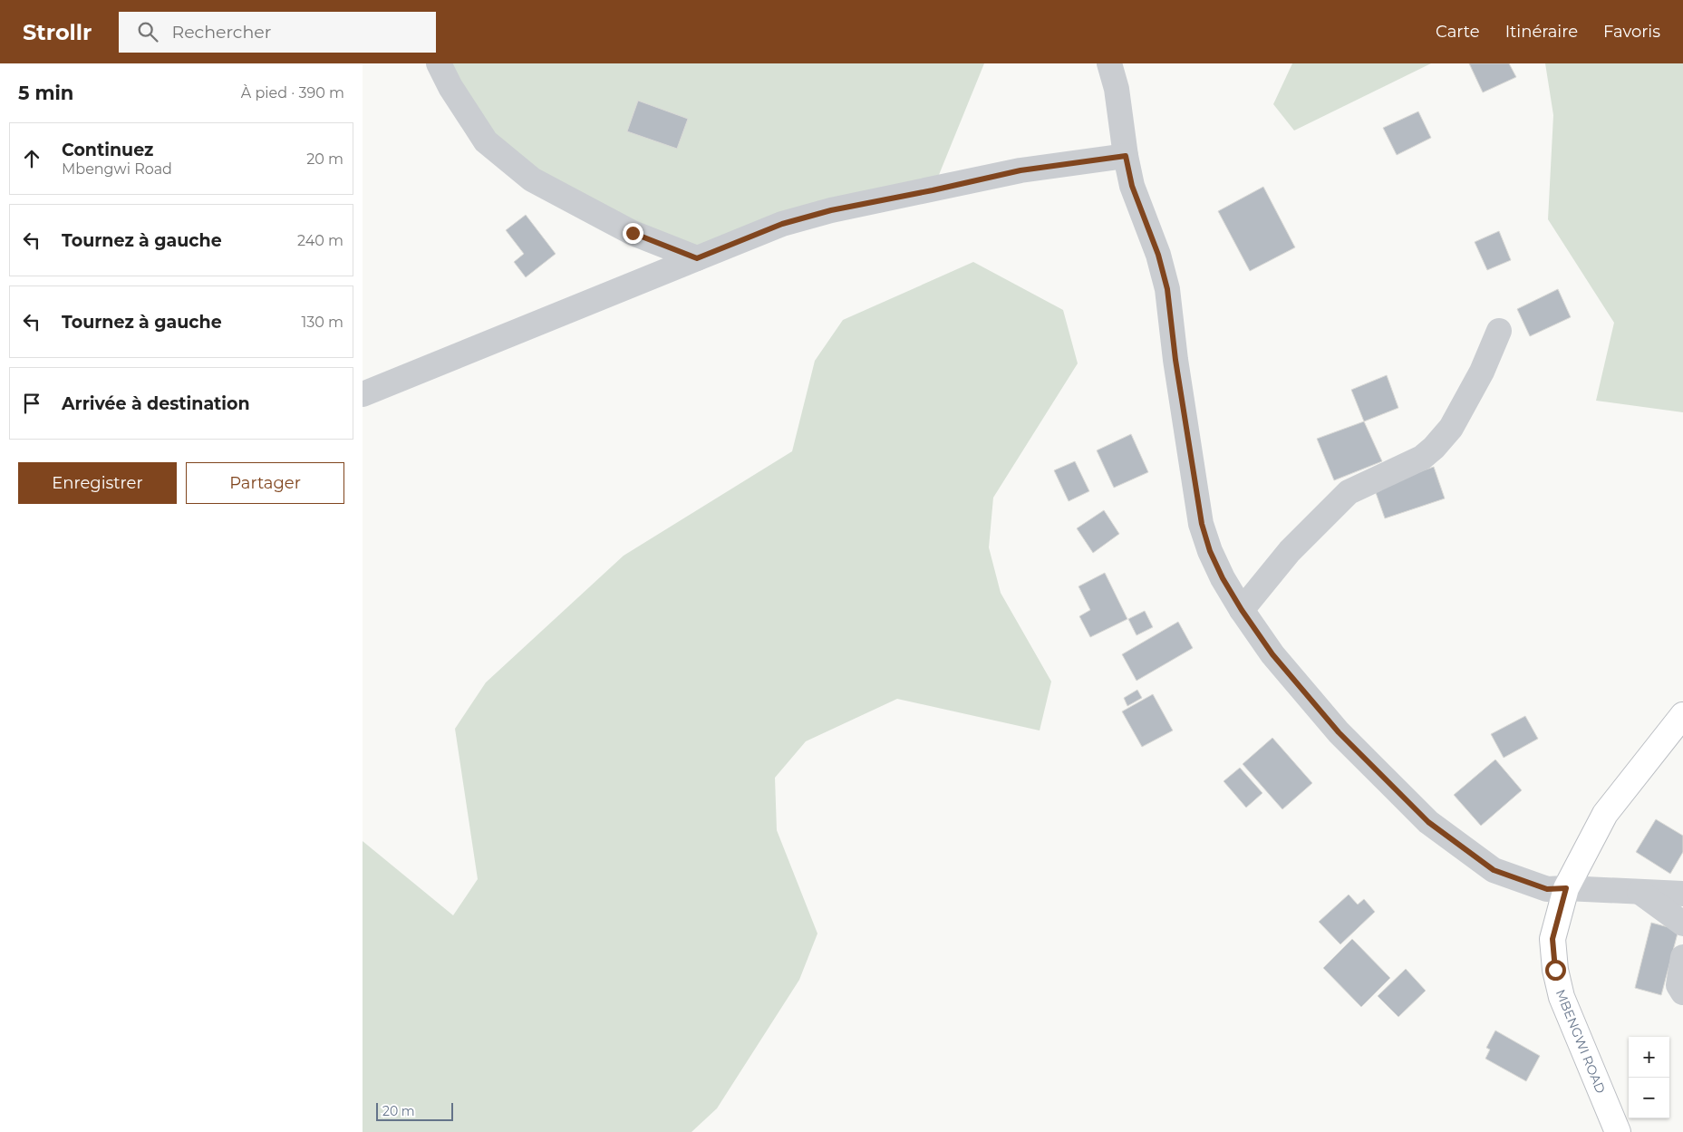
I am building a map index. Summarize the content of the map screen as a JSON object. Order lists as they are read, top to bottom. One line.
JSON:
{"streets":{"main road":["MBENGWI ROAD"]},"scale_bar":"20 m","page":{"header":"Strollr","search":"Rechercher","nav":["Carte","Itinéraire","Favoris"],"heading":["5 min","À pied · 390 m"],"list":[["Continuez","Mbengwi Road","20 m"],["Tournez à gauche","240 m"],["Tournez à gauche","130 m"],"Arrivée à destination"],"buttons":["Enregistrer","Partager"],"map_buttons":["+","−"],"scale":"20 m"}}
